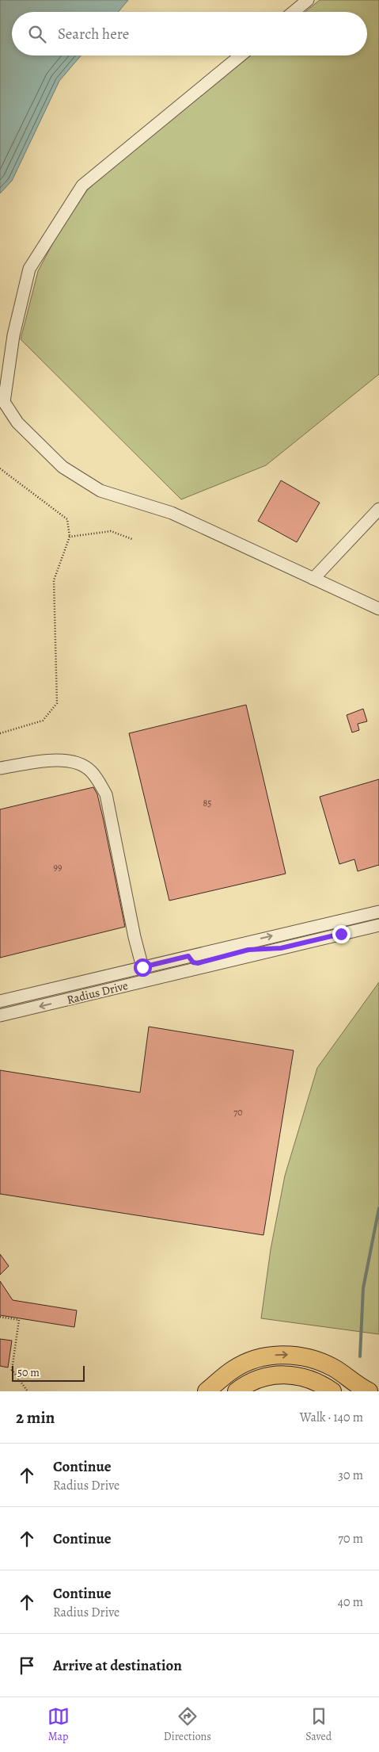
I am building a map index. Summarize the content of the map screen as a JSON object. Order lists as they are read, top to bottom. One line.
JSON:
{"streets":{"street":["Radius Drive"]},"house_numbers":["85","99","70"],"scale_bar":"50 m","page":{"search":"Search here","scale":"50 m","heading":["2 min","Walk · 140 m"],"list":[["Continue","Radius Drive","30 m"],["Continue","70 m"],["Continue","Radius Drive","40 m"],"Arrive at destination"],"nav":["Map","Directions","Saved"]}}
